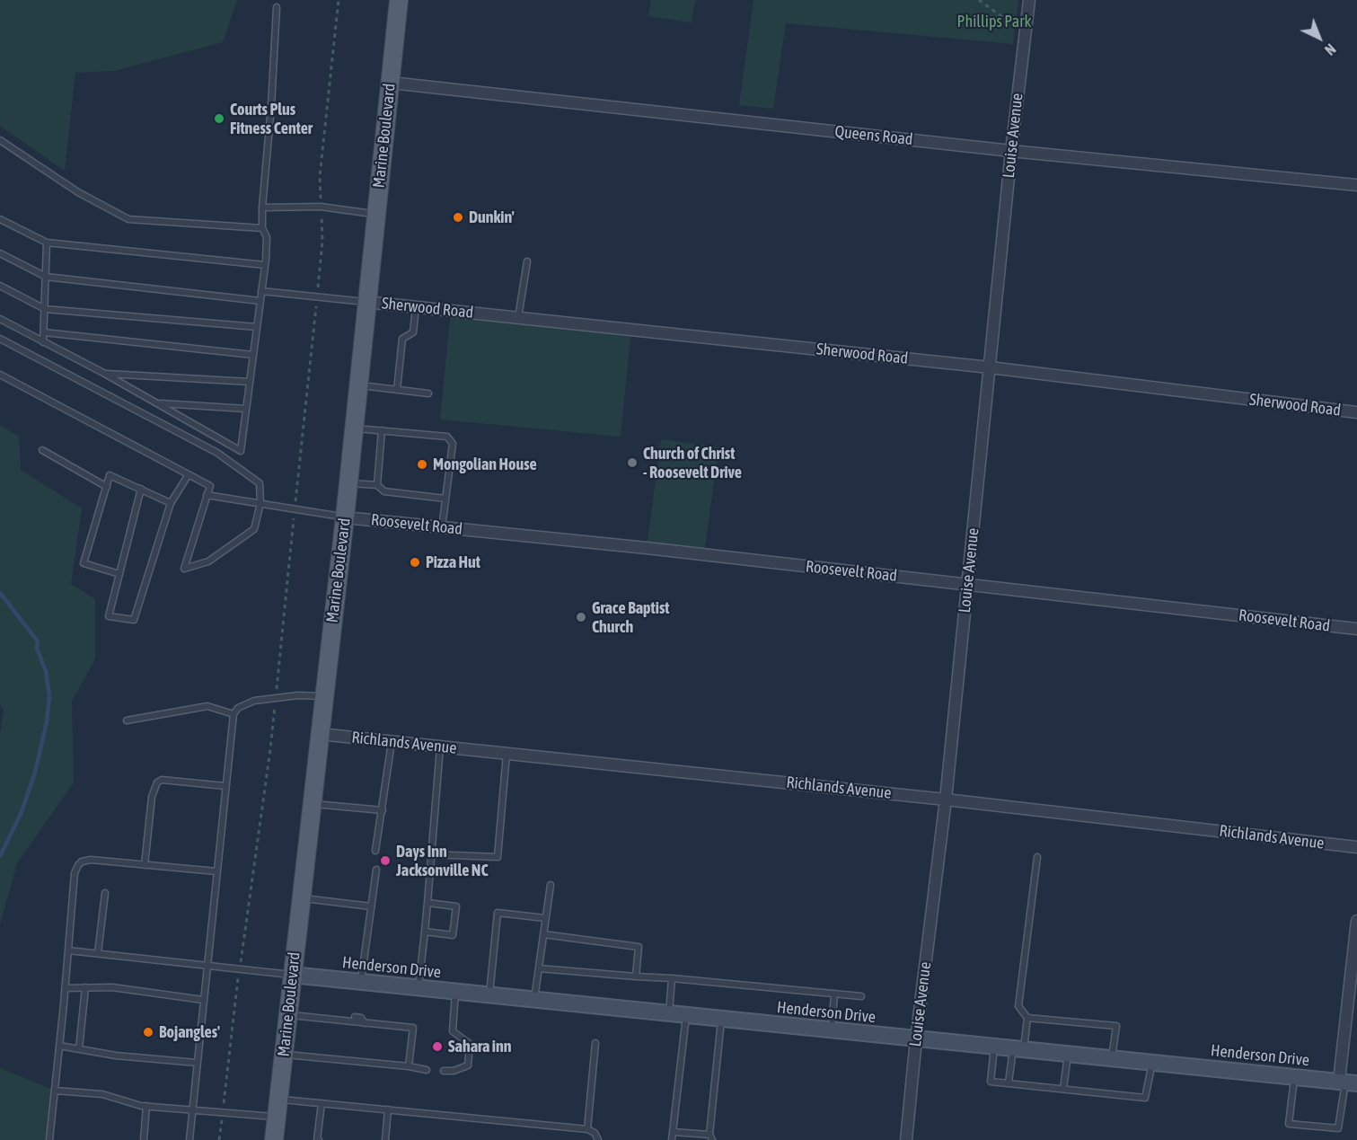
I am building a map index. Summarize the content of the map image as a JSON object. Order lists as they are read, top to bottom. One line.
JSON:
{"streets":{"main road":["Marine Boulevard","Henderson Drive"],"street":["Queens Road","Louise Avenue","Sherwood Road","Roosevelt Road","Richlands Avenue"]},"crossings":[["Marine Boulevard","Queens Road"],["Marine Boulevard","Sherwood Road"],["Marine Boulevard","Roosevelt Road"],["Marine Boulevard","Richlands Avenue"],["Marine Boulevard","Henderson Drive"],["Queens Road","Louise Avenue"],["Louise Avenue","Sherwood Road"],["Louise Avenue","Roosevelt Road"],["Louise Avenue","Richlands Avenue"],["Louise Avenue","Henderson Drive"]],"parks":["Phillips Park"],"places":["Courts Plus Fitness Center","Dunkin'","Church of Christ - Roosevelt Drive","Mongolian House","Pizza Hut","Grace Baptist Church","Days Inn Jacksonville NC","Bojangles'","Sahara inn"],"north":"bottom right"}
